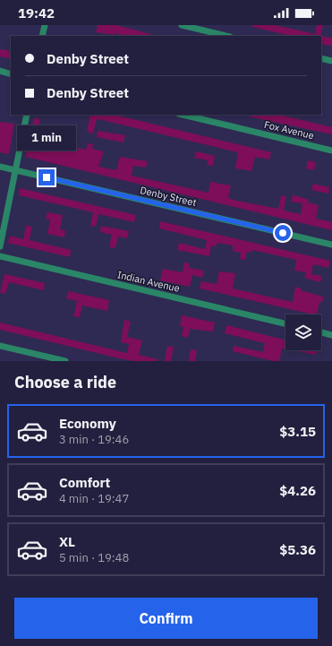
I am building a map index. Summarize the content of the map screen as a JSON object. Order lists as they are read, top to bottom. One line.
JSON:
{"streets":{"street":["Fox Avenue","Denby Street","Indian Avenue"]},"page":{"status":"19:42","banner":["Denby Street","Denby Street"],"bubble":"1 min","heading":"Choose a ride","list":[{"name":"Economy","note":"3 min · 19:46","value":"$3.15"},{"name":"Comfort","note":"4 min · 19:47","value":"$4.26"},{"name":"XL","note":"5 min · 19:48","value":"$5.36"}],"buttons":"Confirm"}}
